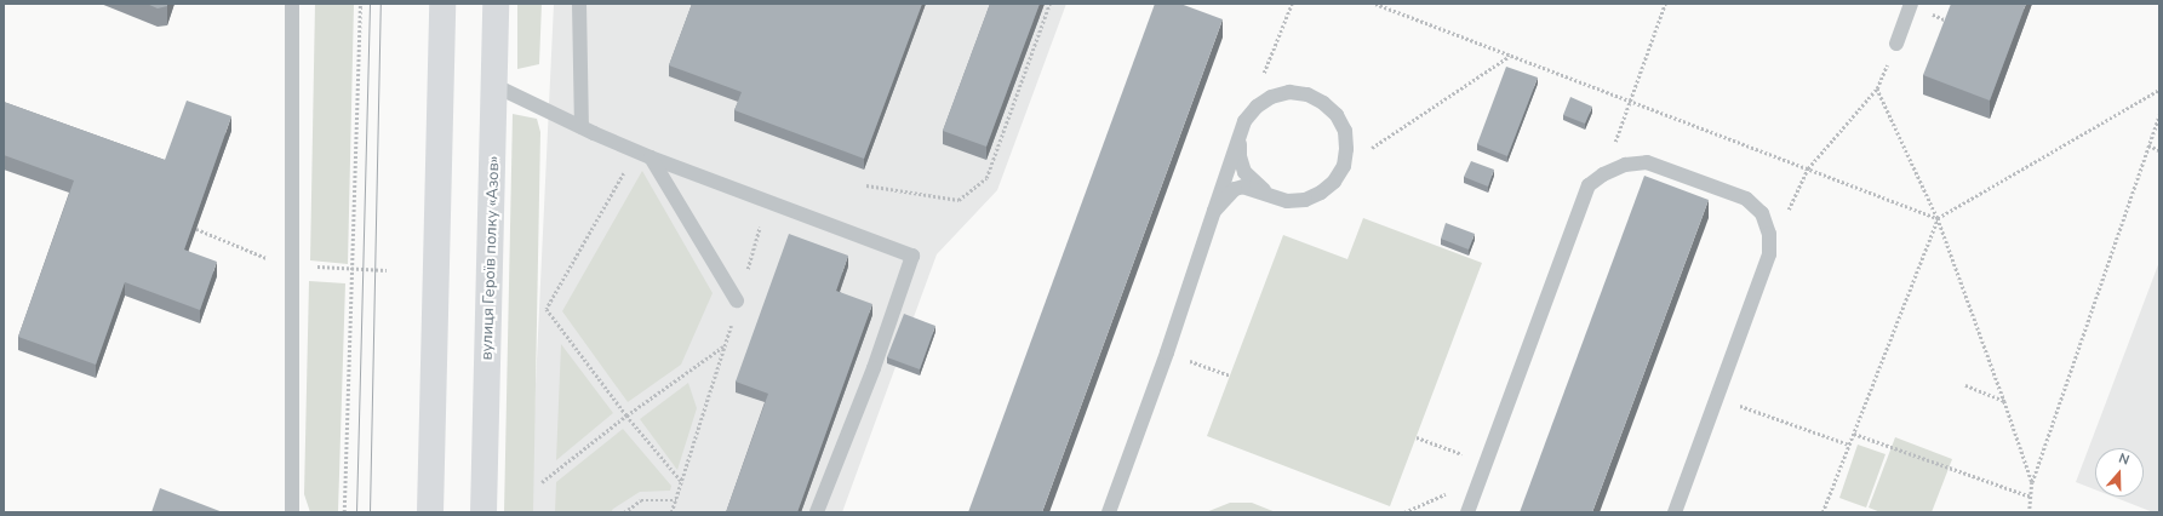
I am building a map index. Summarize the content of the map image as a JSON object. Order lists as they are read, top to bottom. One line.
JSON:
{"streets":{"main road":["вулиця Героїв полку «Азов»"]},"north":"top"}
